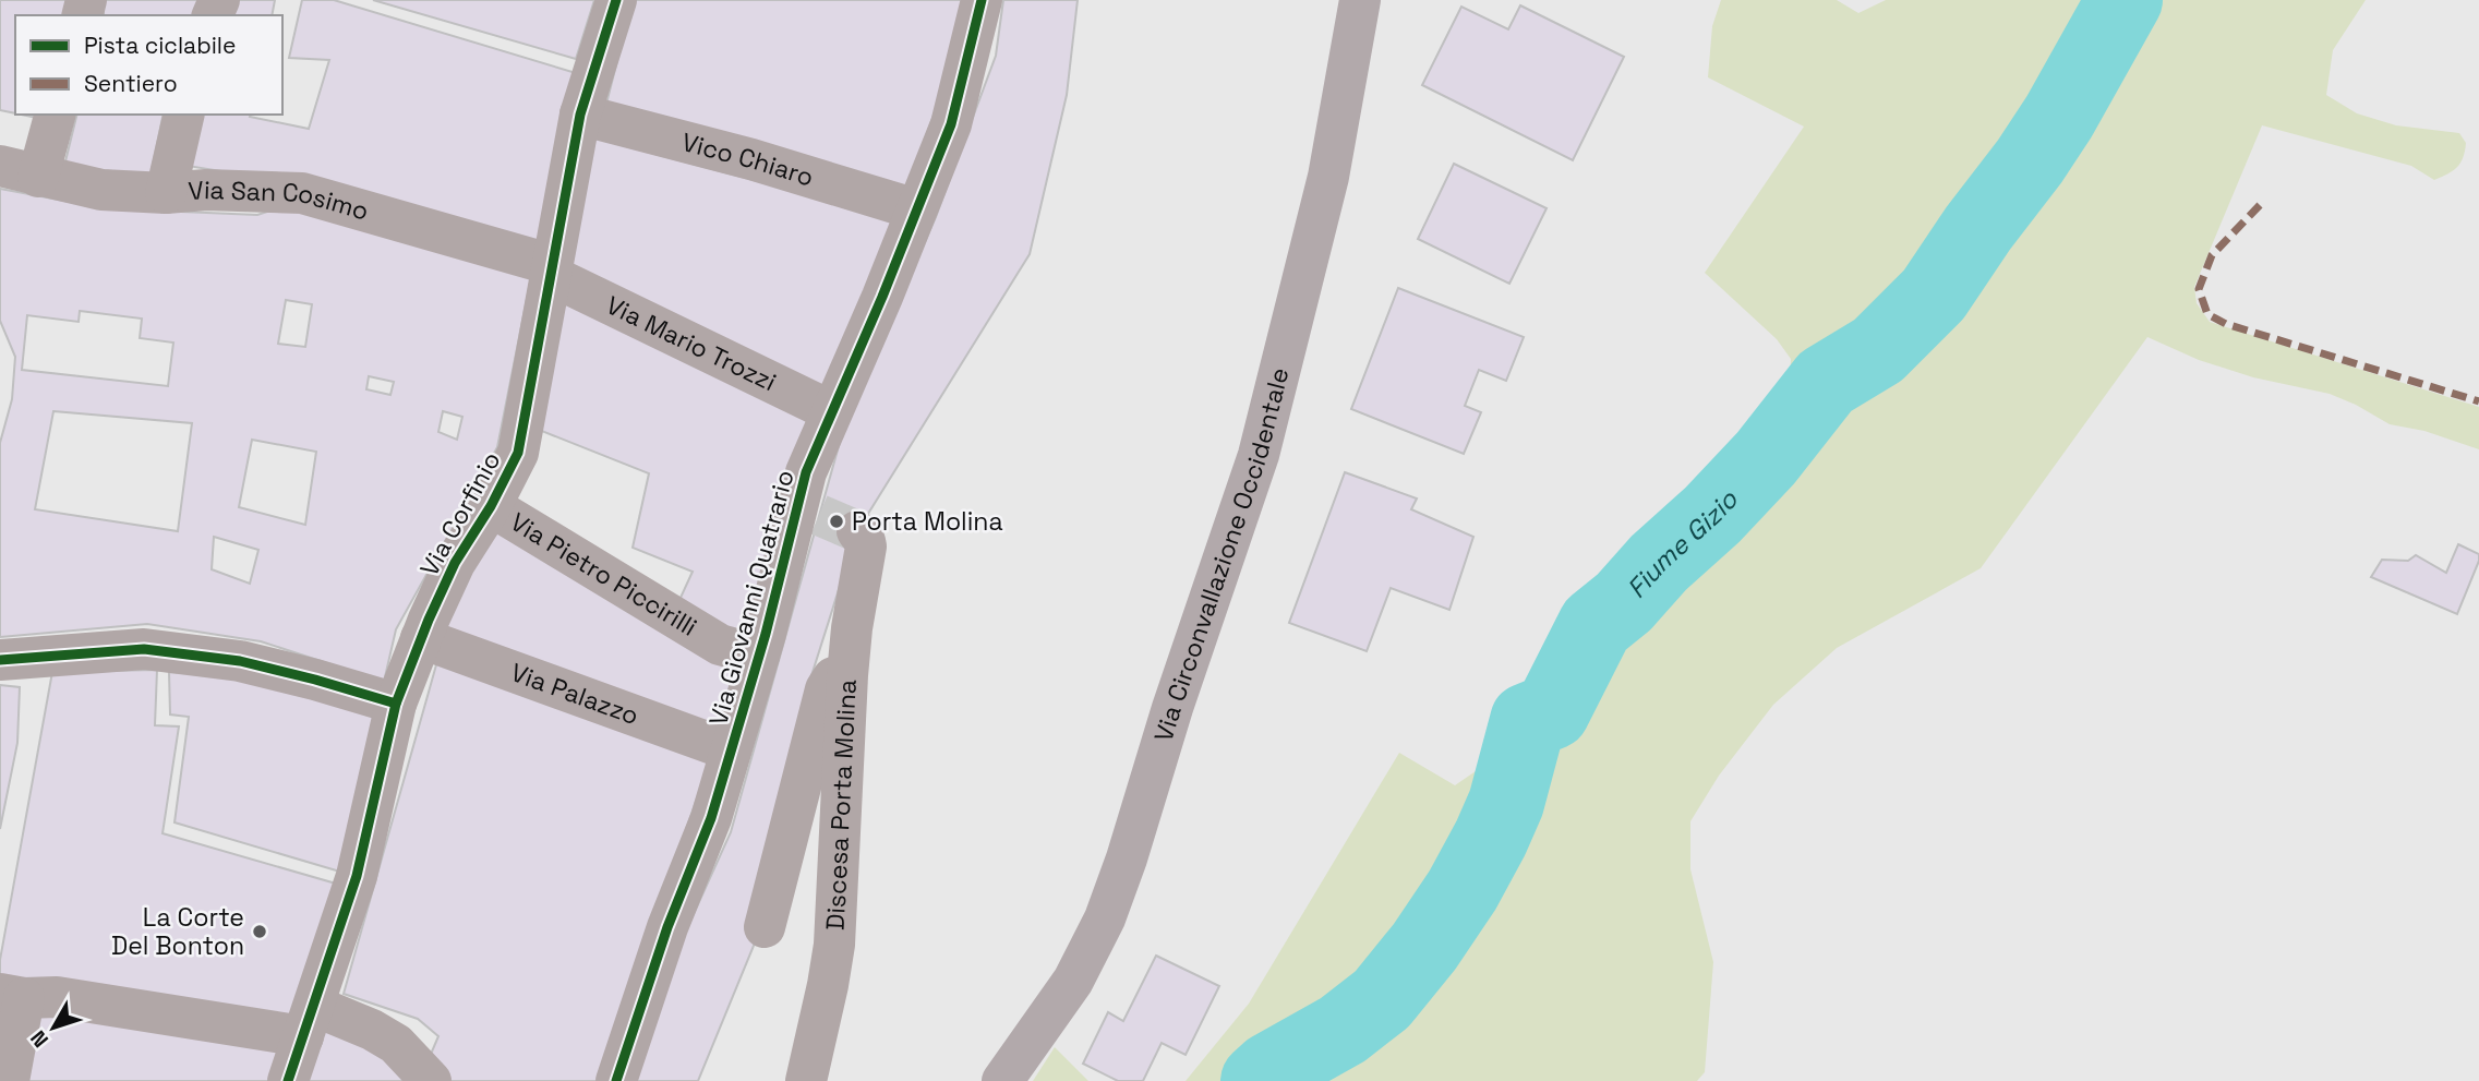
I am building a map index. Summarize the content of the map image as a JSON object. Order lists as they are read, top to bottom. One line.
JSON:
{"streets":{"main road":["Via Circonvallazione Occidentale"],"street":["Vico Chiaro","Via San Cosimo","Via Mario Trozzi","Via Corfinio","Via Pietro Piccirilli","Via Giovanni Quatrario","Via Palazzo","Discesa Porta Molina"]},"crossings":[["Vico Chiaro","Via Corfinio"],["Vico Chiaro","Via Giovanni Quatrario"],["Via San Cosimo","Via Mario Trozzi"],["Via San Cosimo","Via Corfinio"],["Via Mario Trozzi","Via Corfinio"],["Via Mario Trozzi","Via Giovanni Quatrario"],["Via Corfinio","Via Pietro Piccirilli"],["Via Corfinio","Via Palazzo"],["Via Pietro Piccirilli","Via Giovanni Quatrario"],["Via Giovanni Quatrario","Via Palazzo"]],"water":["Fiume Gizio"],"places":["Porta Molina","La Corte Del Bonton"],"legend":["Pista ciclabile","Sentiero"],"north":"bottom left"}
